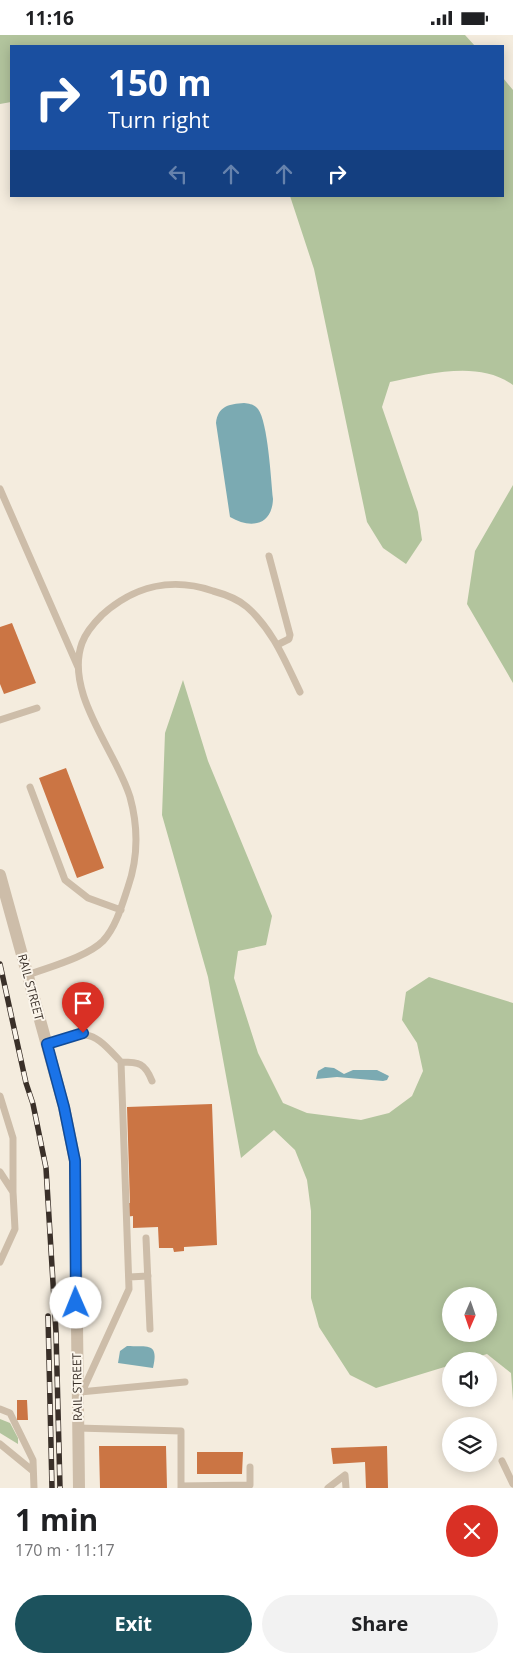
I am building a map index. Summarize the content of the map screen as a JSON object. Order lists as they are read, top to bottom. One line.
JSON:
{"streets":{"street":["RAIL STREET"]},"north":"bottom","page":{"status":"11:16","turn":["150 m","Turn right"],"heading":["1 min","170 m · 11:17"],"buttons":["Exit","Share"]}}
